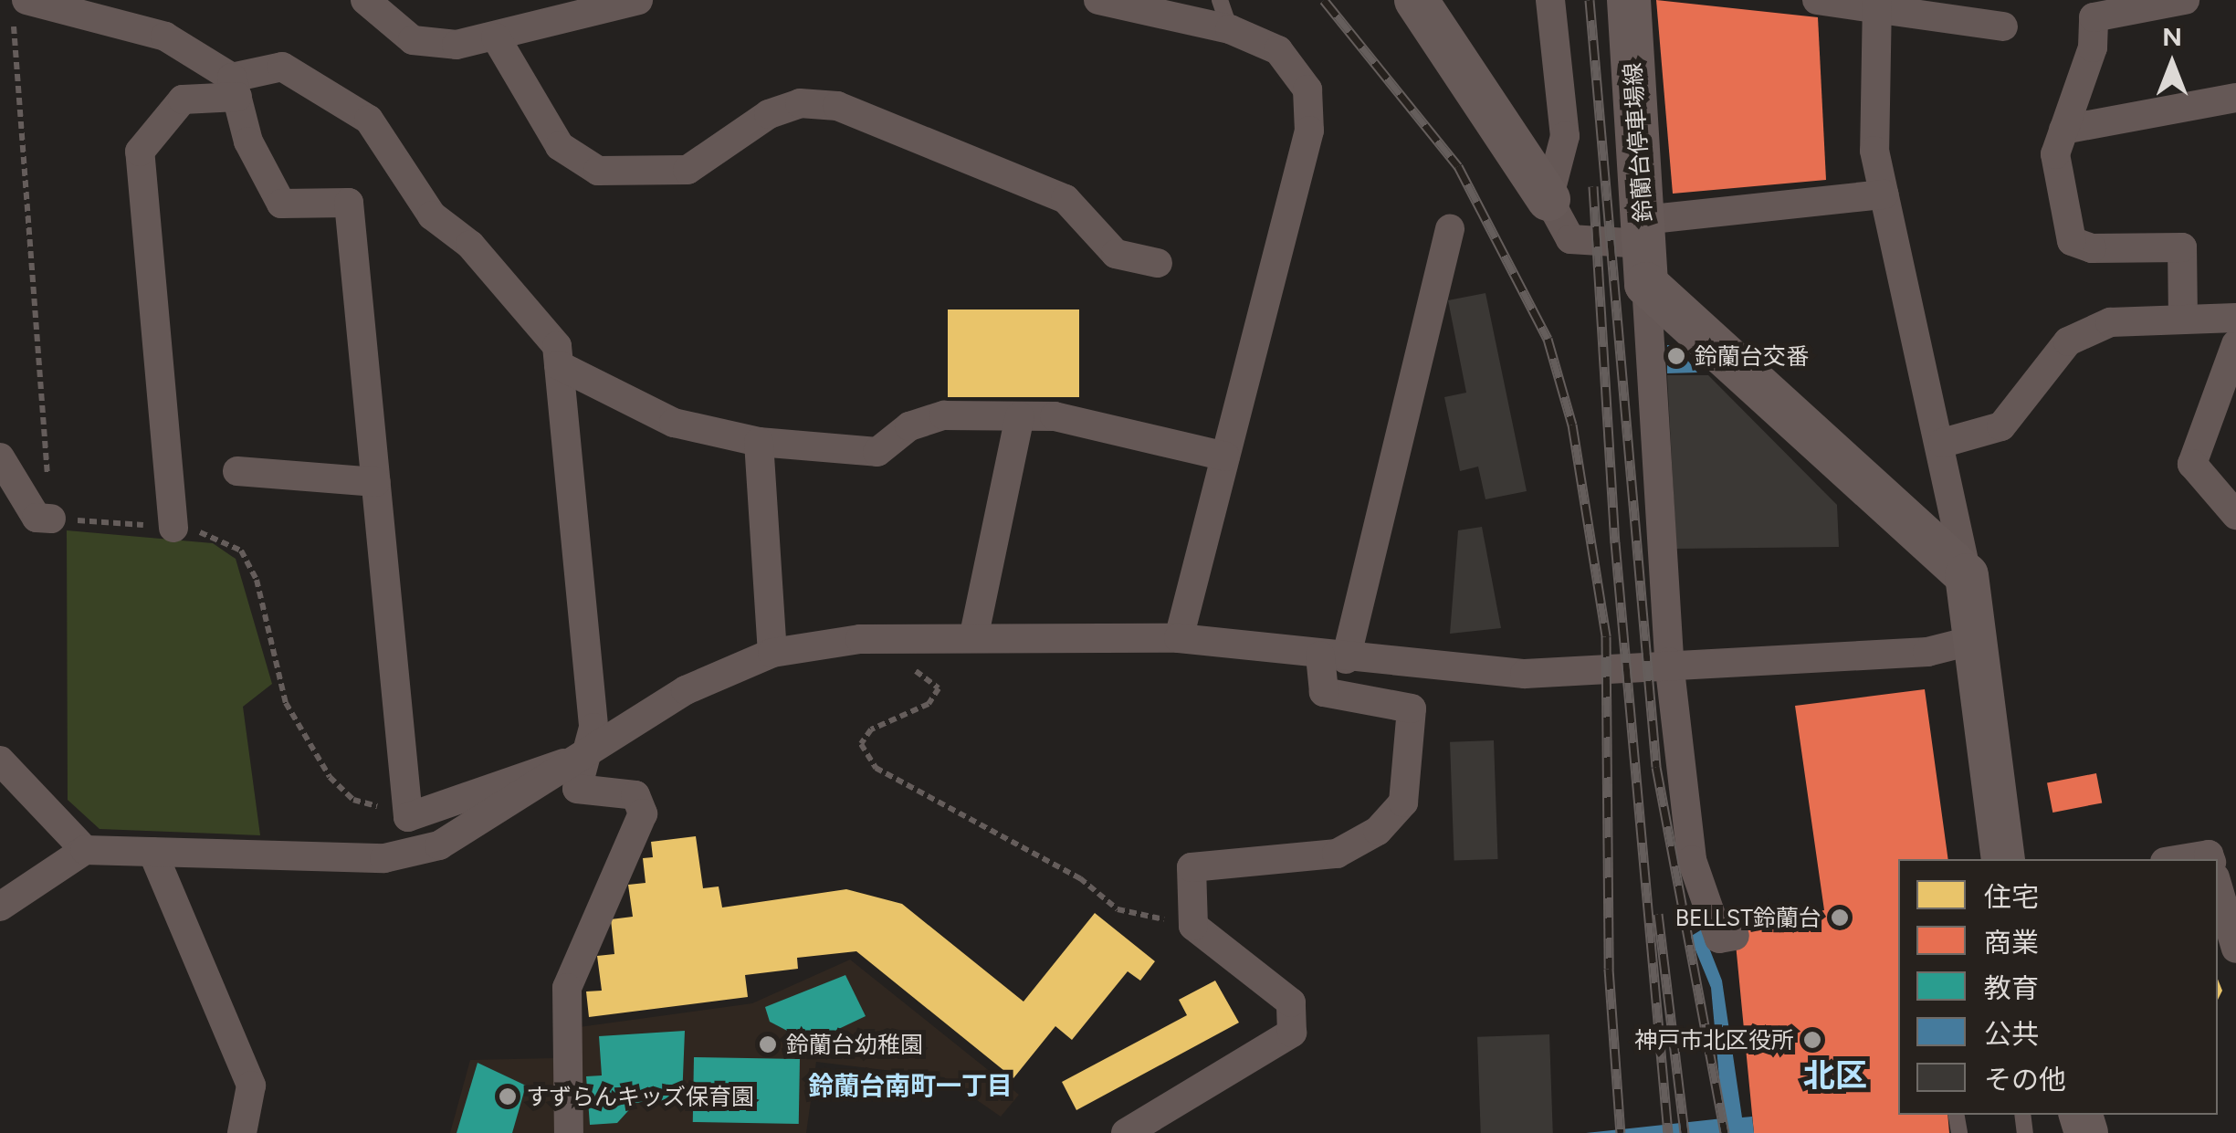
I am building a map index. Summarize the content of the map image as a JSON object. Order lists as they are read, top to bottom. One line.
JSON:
{"streets":{"street":["鈴蘭台停車場線"]},"districts":["北区","鈴蘭台南町一丁目"],"places":["鈴蘭台交番","BELLST鈴蘭台","神戸市北区役所","鈴蘭台幼稚園","すずらんキッズ保育園"],"legend":["住宅","商業","教育","公共","その他"],"north":"top"}
